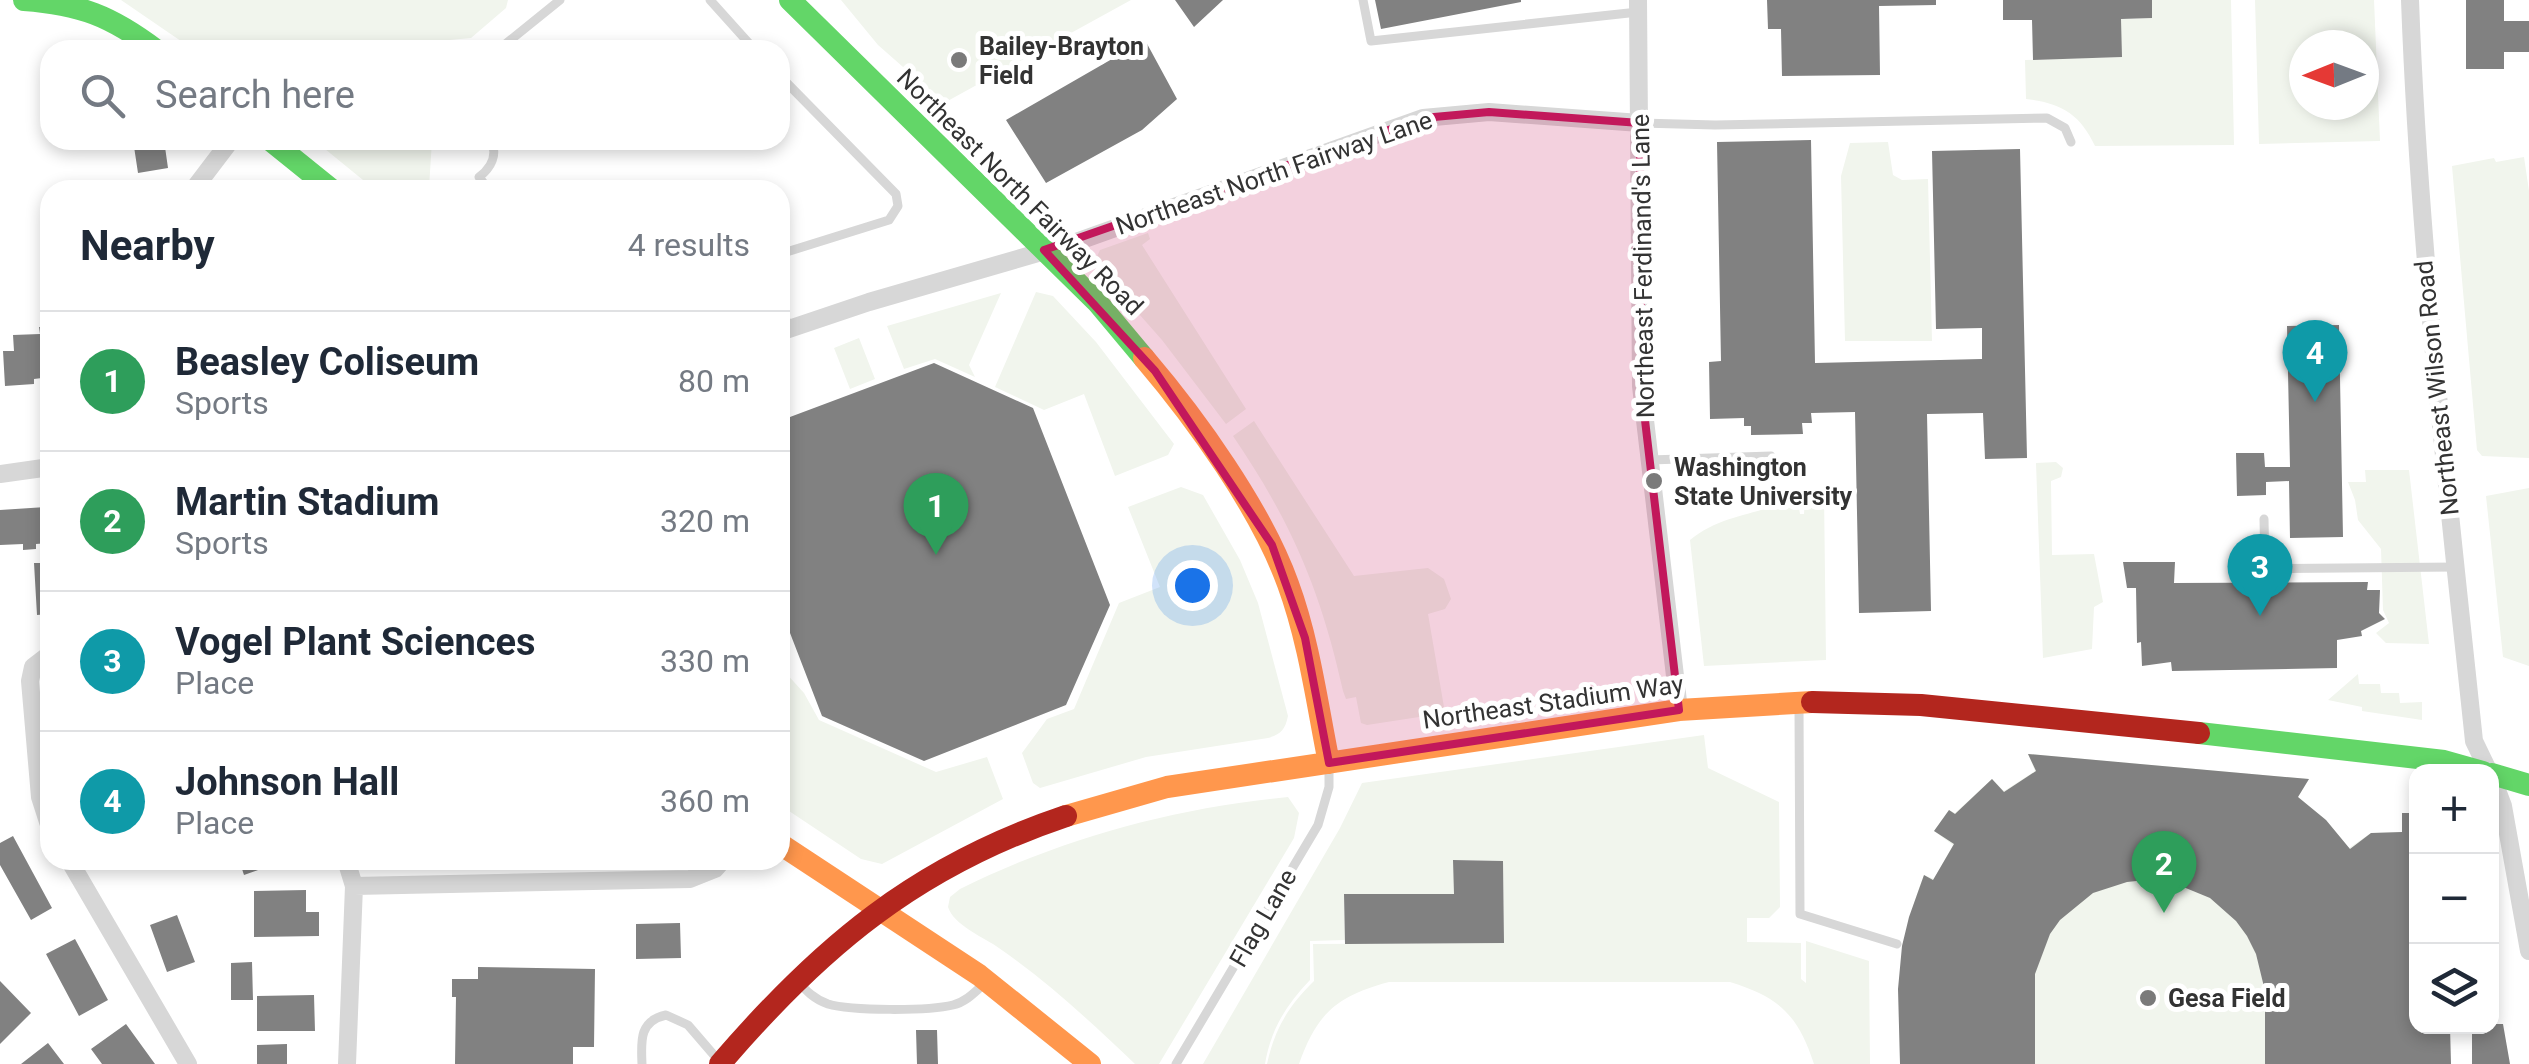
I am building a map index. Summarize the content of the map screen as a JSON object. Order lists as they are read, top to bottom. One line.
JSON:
{"streets":{"main road":["Northeast North Fairway Road","Northeast Stadium Way"],"street":["Northeast North Fairway Lane","Northeast Ferdinand's Lane","Northeast Wilson Road"],"lane":["Flag Lane"]},"crossings":[["Northeast North Fairway Lane","Northeast North Fairway Road"],["Northeast North Fairway Lane","Northeast Ferdinand's Lane"],["Northeast North Fairway Road","Northeast Stadium Way"],["Northeast North Fairway Road","Flag Lane"],["Northeast Ferdinand's Lane","Northeast Stadium Way"],["Northeast Stadium Way","Flag Lane"]],"places":["Bailey-Brayton Field","Washington State University","Gesa Field"],"north":"left","page":{"search":"Search here","heading":["Nearby","4 results"],"list":[{"mark":"1","name":"Beasley Coliseum","note":"Sports","value":"80 m"},{"mark":"2","name":"Martin Stadium","note":"Sports","value":"320 m"},{"mark":"3","name":"Vogel Plant Sciences","note":"Place","value":"330 m"},{"mark":"4","name":"Johnson Hall","note":"Place","value":"360 m"}],"pins":["4","1","3","2"],"map_buttons":["+","−"]}}
